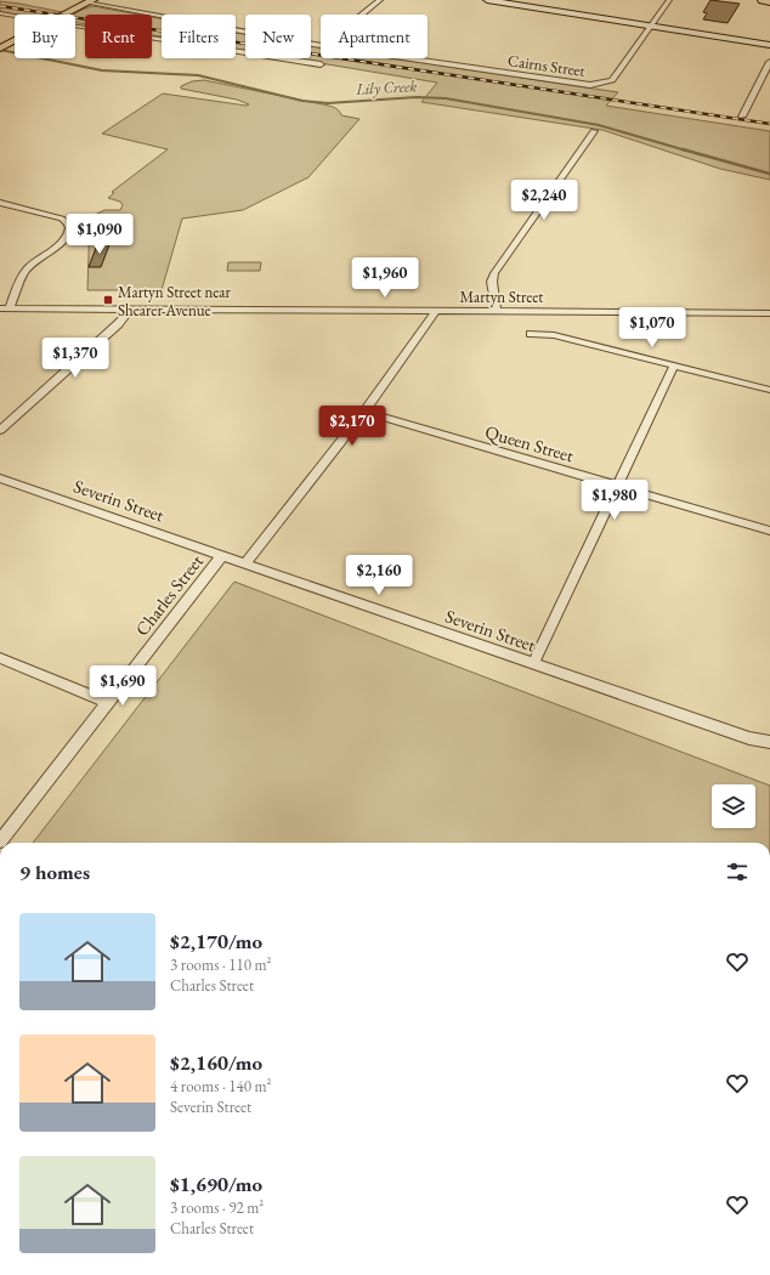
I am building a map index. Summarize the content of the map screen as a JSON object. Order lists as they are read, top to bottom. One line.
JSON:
{"streets":{"street":["Cairns Street","Martyn Street","Queen Street","Severin Street","Charles Street"]},"crossings":[["Severin Street","Charles Street"]],"water":["Lily Creek"],"places":{"transit":["Martyn Street near Shearer Avenue"]},"page":{"chip":["Buy","Rent","Filters","New","Apartment"],"price":["$2,240","$1,090","$1,960","$1,070","$1,370","$2,170","$1,980","$2,160","$1,690"],"heading":"9 homes","list":[{"name":"$2,170/mo","note":"3 rooms · 110 m² · Charles Street"},{"name":"$2,160/mo","note":"4 rooms · 140 m² · Severin Street"},{"name":"$1,690/mo","note":"3 rooms · 92 m² · Charles Street"}]}}
